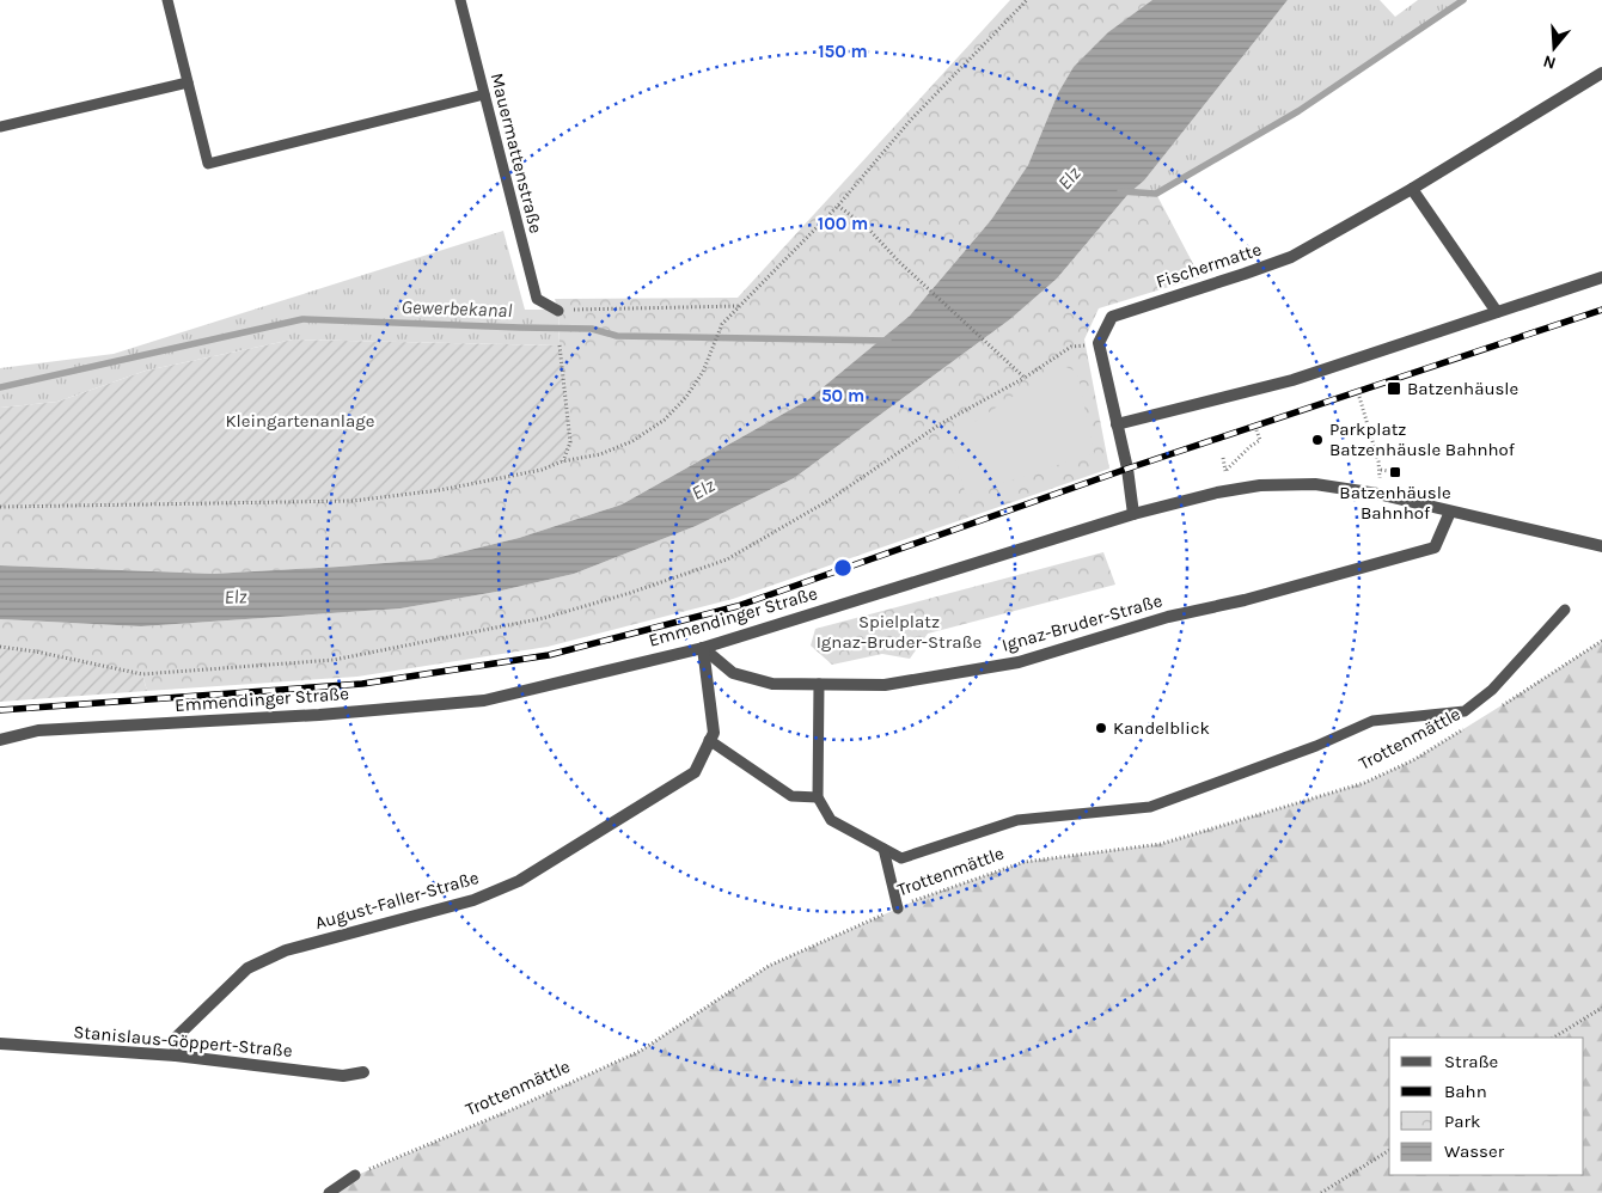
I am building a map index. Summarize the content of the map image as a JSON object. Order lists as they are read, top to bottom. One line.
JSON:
{"streets":{"street":["Fischermatte","Emmendinger Straße","Ignaz-Bruder-Straße","August-Faller-Straße","Stanislaus-Göppert-Straße"],"lane":["Mauermattenstraße"],"path":["Trottenmättle"]},"crossings":[["Emmendinger Straße","Ignaz-Bruder-Straße"],["Emmendinger Straße","August-Faller-Straße"],["Ignaz-Bruder-Straße","August-Faller-Straße"],["August-Faller-Straße","Stanislaus-Göppert-Straße"]],"water":["Elz","Gewerbekanal"],"parks":["Kleingartenanlage","Spielplatz Ignaz-Bruder-Straße"],"places":{"transit":["Batzenhäusle","Batzenhäusle Bahnhof"],"other":["Parkplatz Batzenhäusle Bahnhof","Kandelblick"]},"legend":["Straße","Bahn","Park","Wasser"],"north":"bottom","rings":["150 m","100 m","50 m"]}
